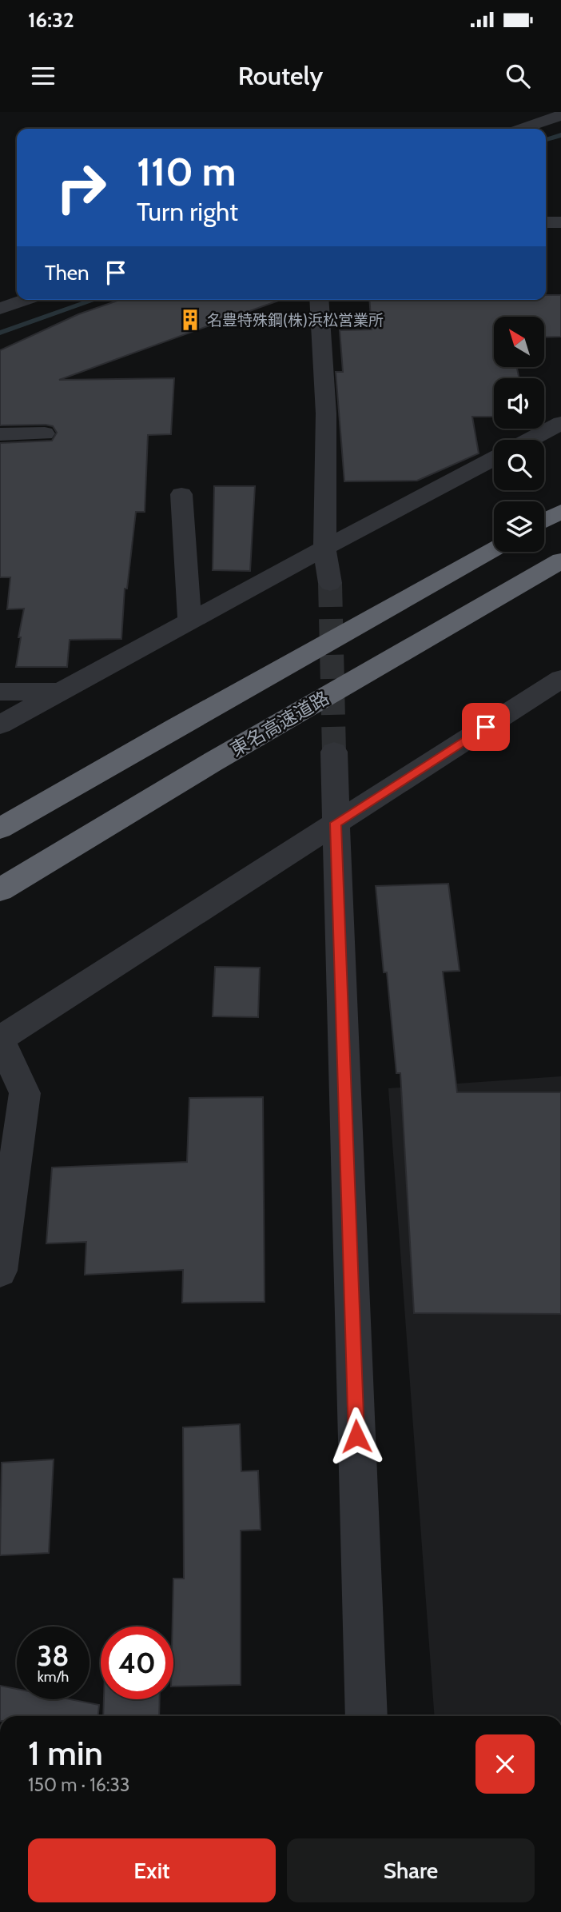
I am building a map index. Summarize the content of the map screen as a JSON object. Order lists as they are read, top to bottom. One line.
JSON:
{"streets":{"highway":["東名高速道路"]},"places":{"building":["名豊特殊鋼(株)浜松営業所"]},"north":"top left","page":{"status":"16:32","header":"Routely","turn":["110 m","Turn right"],"then":"Then","speed":"38 km/h","limit":"40","heading":["1 min","150 m · 16:33"],"buttons":["Exit","Share"]}}
